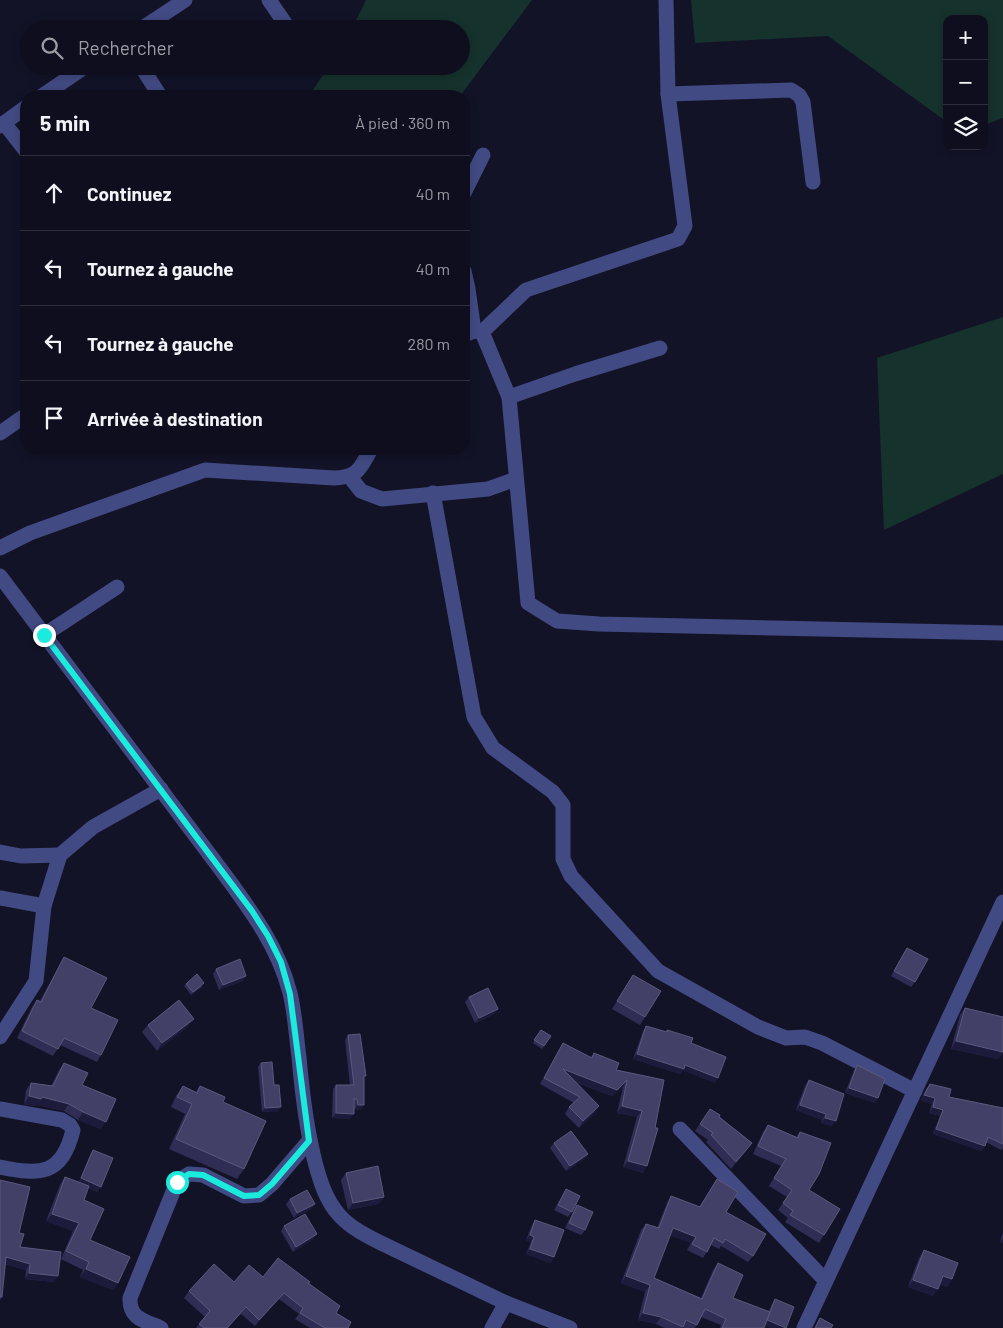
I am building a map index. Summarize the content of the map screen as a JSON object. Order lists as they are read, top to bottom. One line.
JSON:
{"page":{"map_buttons":["+","−"],"search":"Rechercher","heading":["5 min","À pied · 360 m"],"list":[["Continuez","40 m"],["Tournez à gauche","40 m"],["Tournez à gauche","280 m"],"Arrivée à destination"]}}
